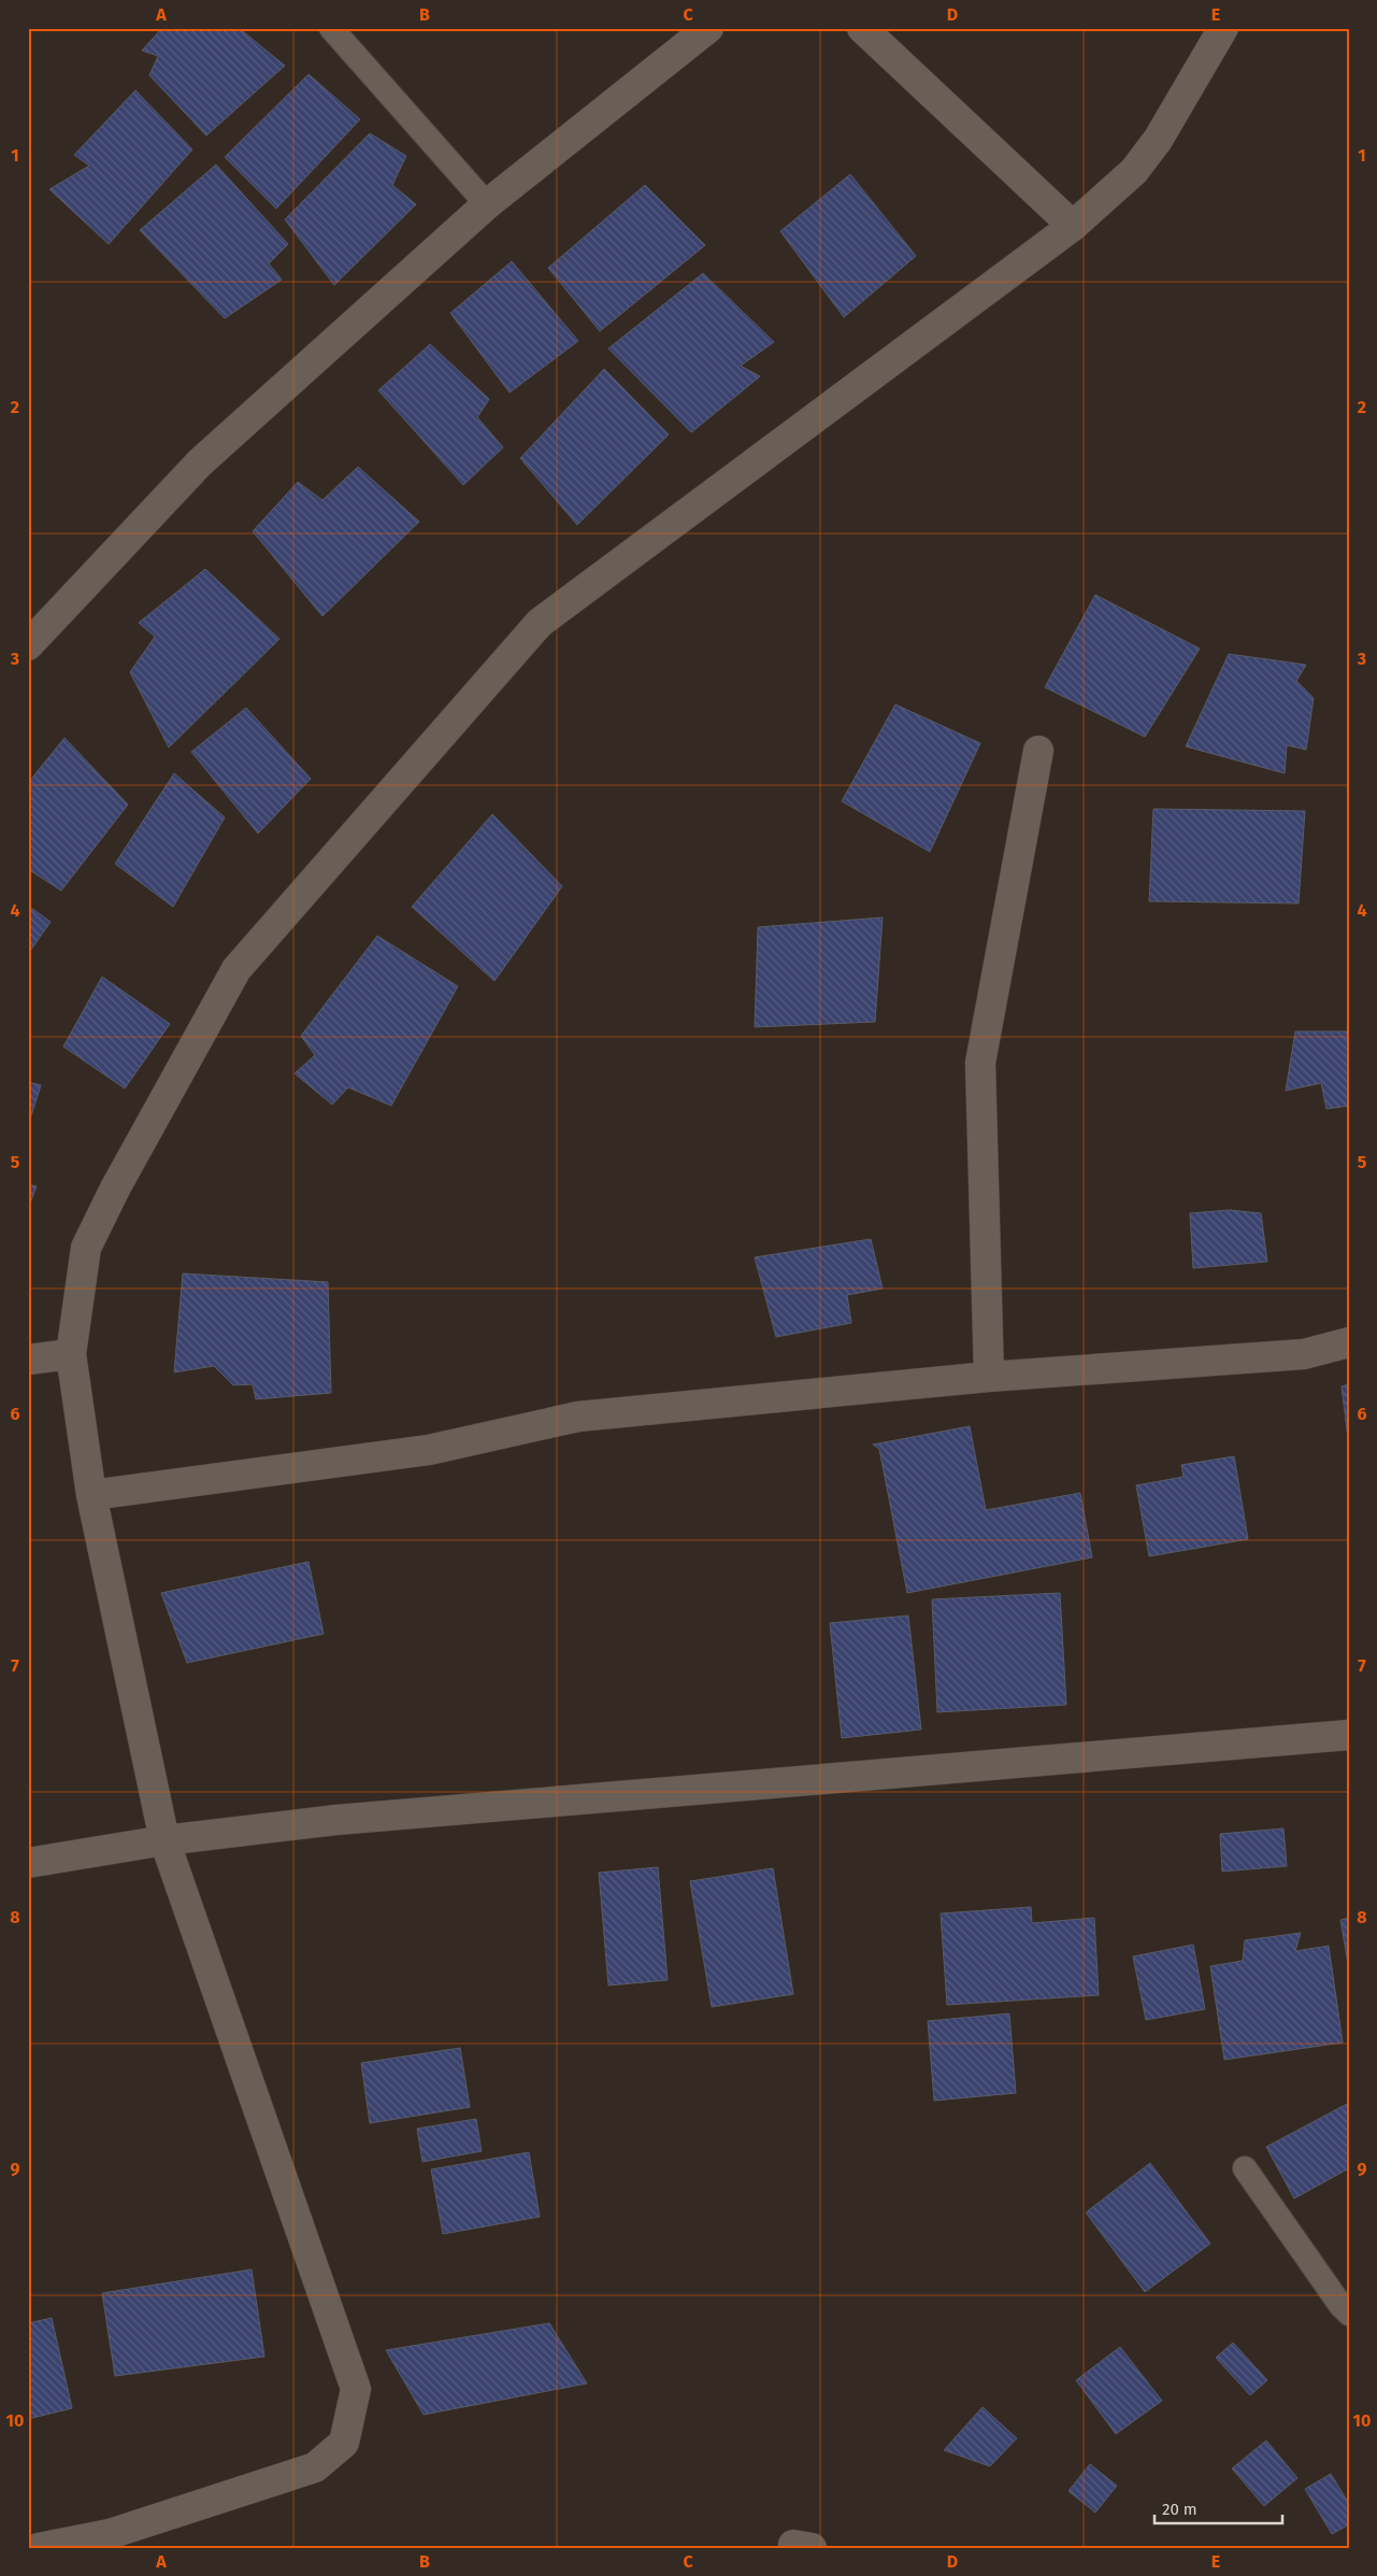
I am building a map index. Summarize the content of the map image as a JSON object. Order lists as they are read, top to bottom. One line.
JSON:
{"scale_bar":"20 m","grid":{"columns":["A","B","C","D","E"],"rows":["1","2","3","4","5","6","7","8","9","10"]}}
